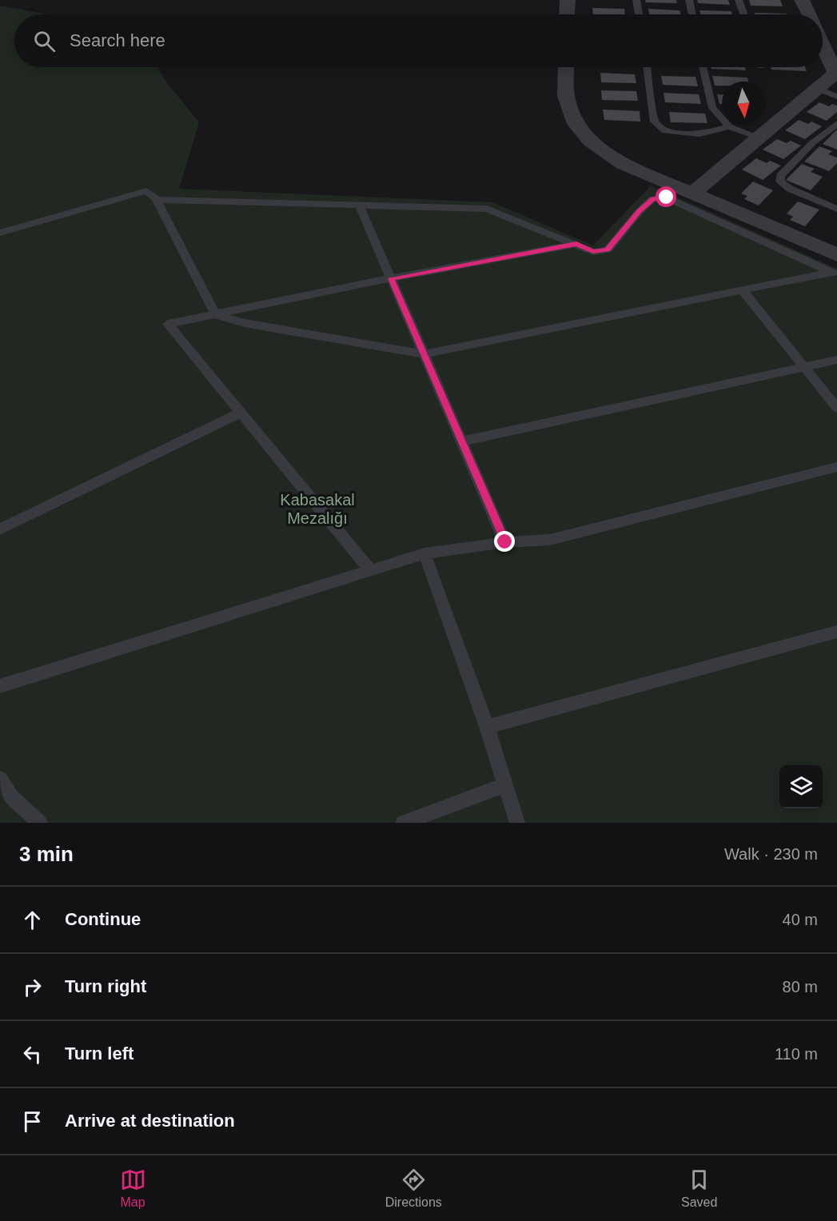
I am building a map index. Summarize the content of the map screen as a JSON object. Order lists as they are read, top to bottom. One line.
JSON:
{"parks":["Kabasakal Mezalığı"],"north":"bottom","page":{"search":"Search here","heading":["3 min","Walk · 230 m"],"list":[["Continue","40 m"],["Turn right","80 m"],["Turn left","110 m"],"Arrive at destination"],"nav":["Map","Directions","Saved"]}}
